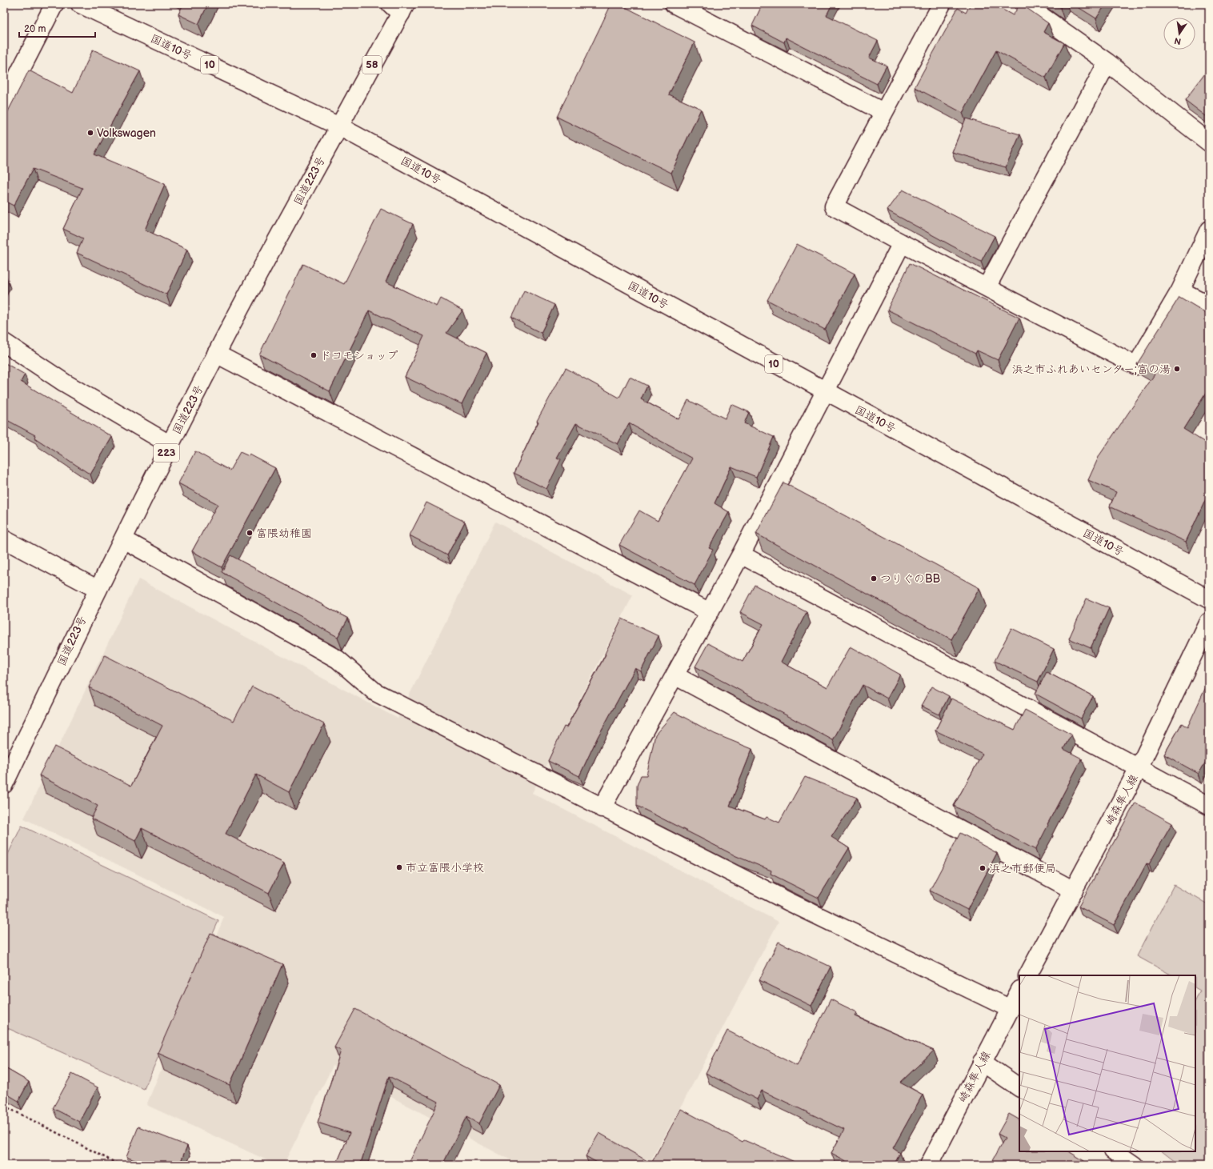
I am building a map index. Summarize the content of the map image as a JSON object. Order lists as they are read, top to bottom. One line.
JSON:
{"streets":{"main road":["国道10号","10","58","国道223号","223","崎森隼人線"]},"crossings":[["国道10号","58"],["国道10号","国道223号"],["58","国道223号"]],"places":["Volkswagen","ドコモショップ","浜之市ふれあいセンター;富の湯","富隈幼稚園","つりぐのBB","市立富隈小学校","浜之市郵便局"],"scale_bar":"20 m","north":"bottom"}
